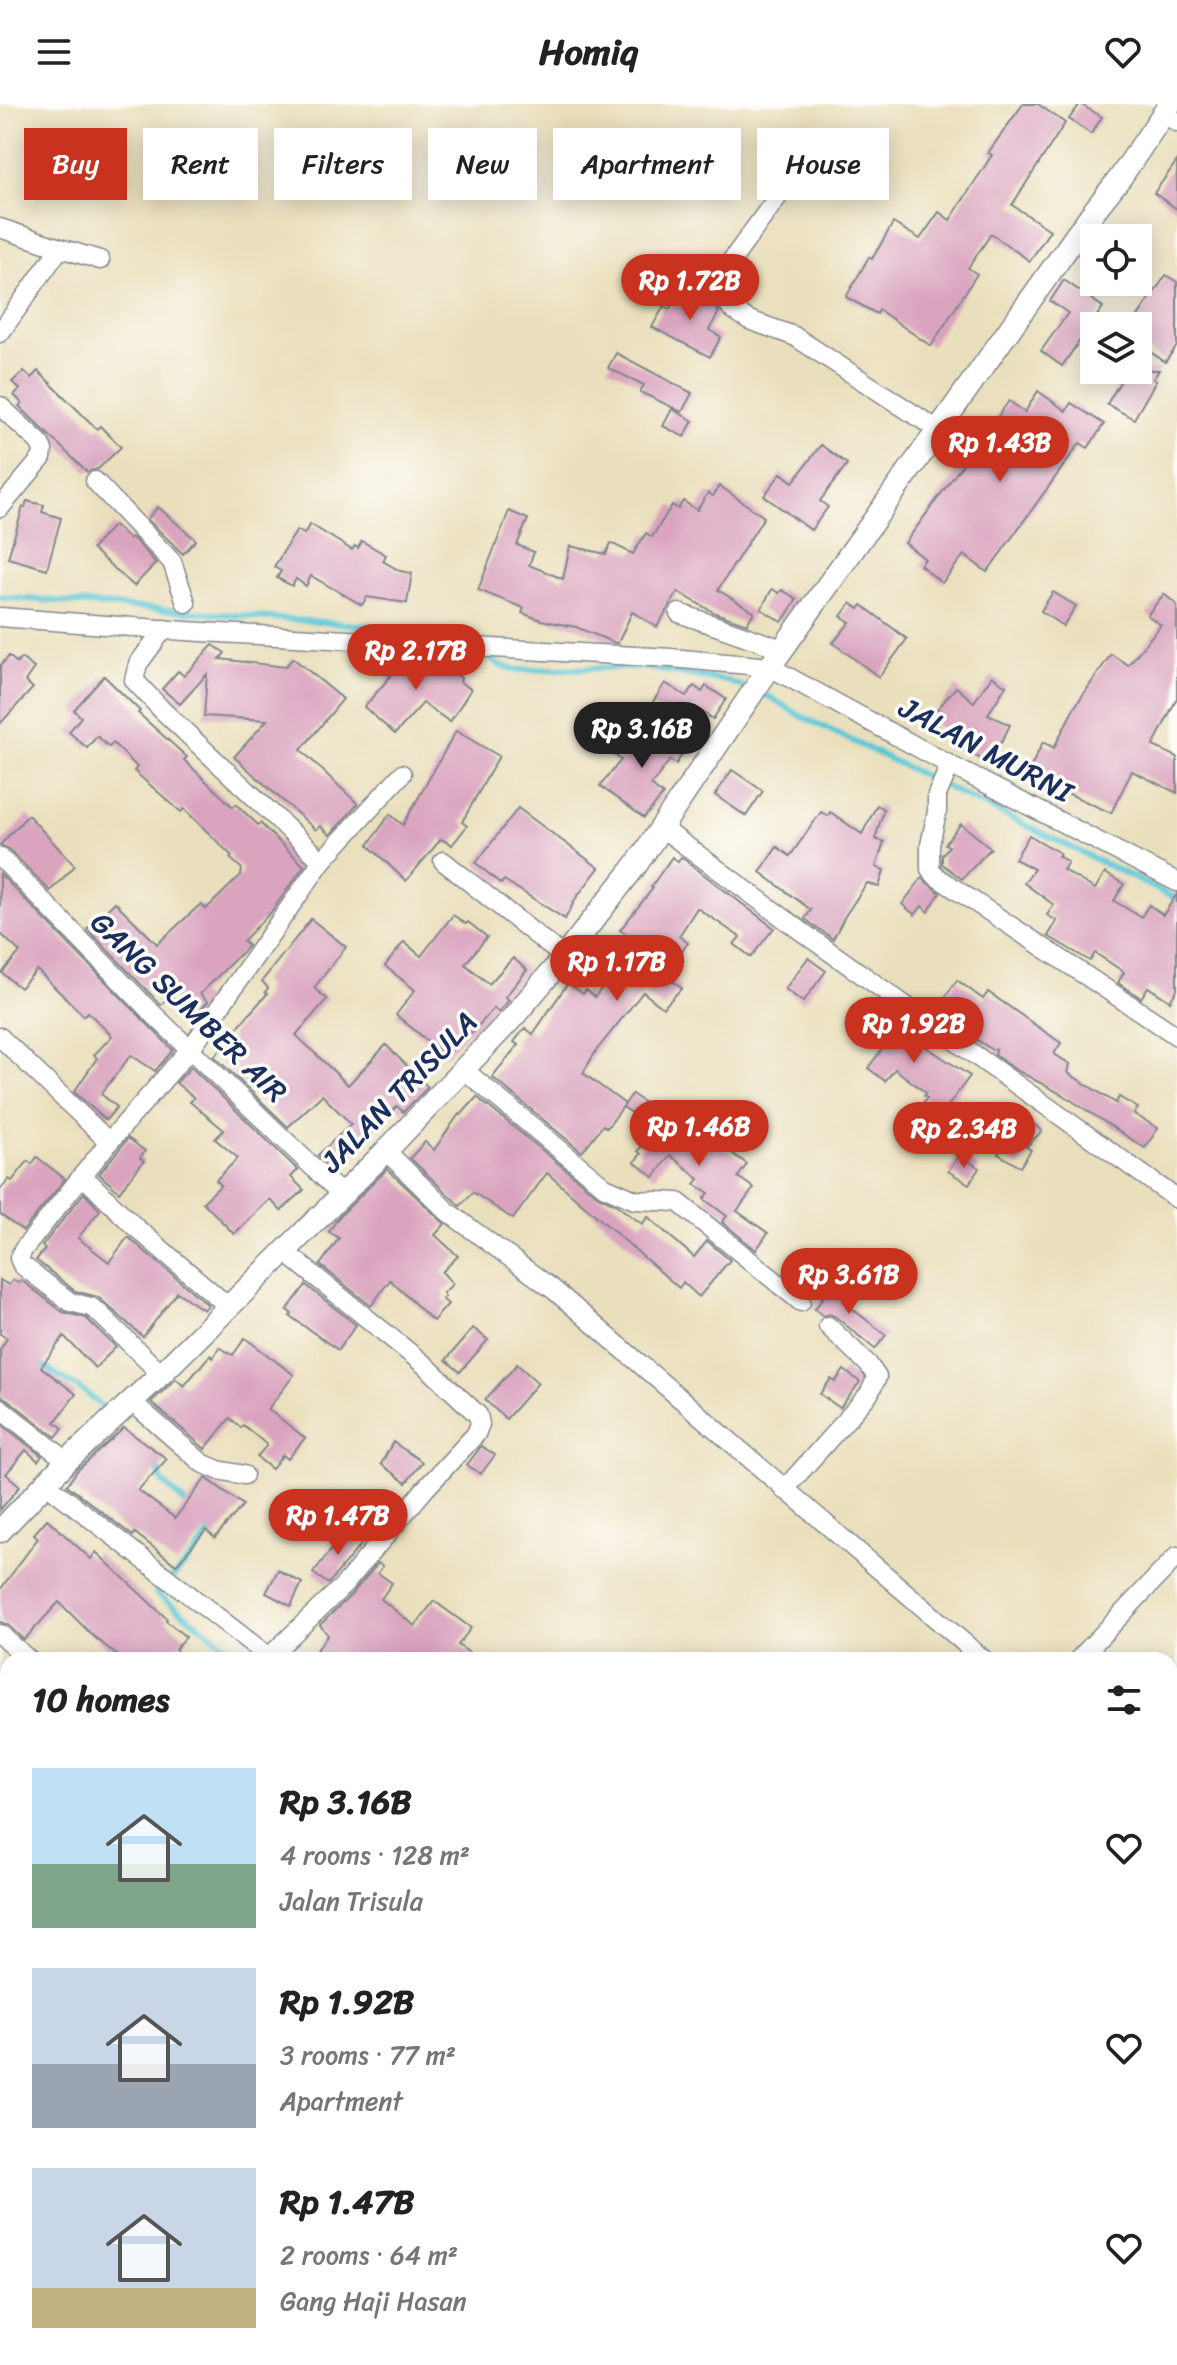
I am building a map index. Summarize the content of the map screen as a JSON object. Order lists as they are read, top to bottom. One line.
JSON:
{"streets":{"street":["JALAN MURNI","GANG SUMBER AIR","JALAN TRISULA"]},"crossings":[["JALAN MURNI","JALAN TRISULA"],["GANG SUMBER AIR","JALAN TRISULA"]],"page":{"header":"Homiq","chip":["Buy","Rent","Filters","New","Apartment","House"],"price":["Rp 1.72B","Rp 1.43B","Rp 2.17B","Rp 3.16B","Rp 1.17B","Rp 1.92B","Rp 1.46B","Rp 2.34B","Rp 3.61B","Rp 1.47B"],"heading":"10 homes","list":[{"name":"Rp 3.16B","note":"4 rooms · 128 m² · Jalan Trisula"},{"name":"Rp 1.92B","note":"3 rooms · 77 m² · Apartment"},{"name":"Rp 1.47B","note":"2 rooms · 64 m² · Gang Haji Hasan"}]}}
